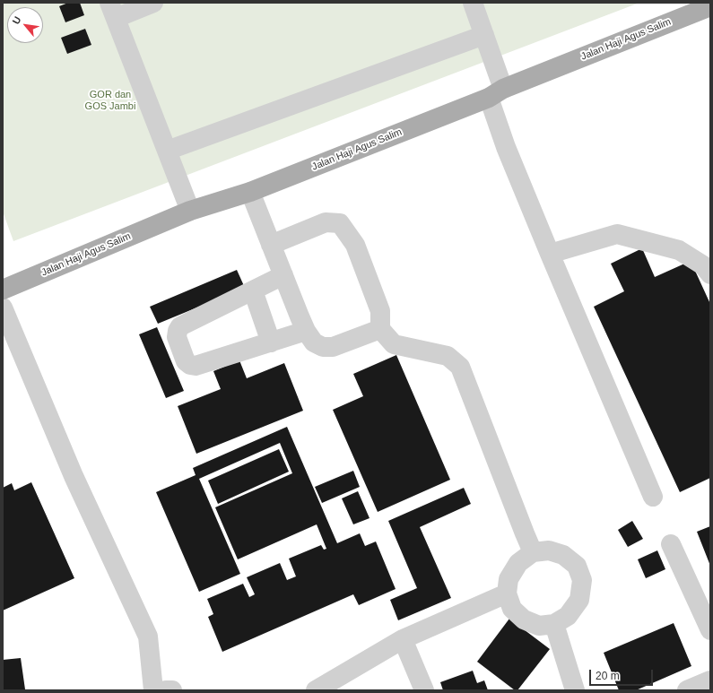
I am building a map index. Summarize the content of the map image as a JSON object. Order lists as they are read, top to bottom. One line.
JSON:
{"streets":{"main road":["Jalan Haji Agus Salim"]},"parks":["GOR dan GOS Jambi"],"scale_bar":"20 m","north":"top left"}
